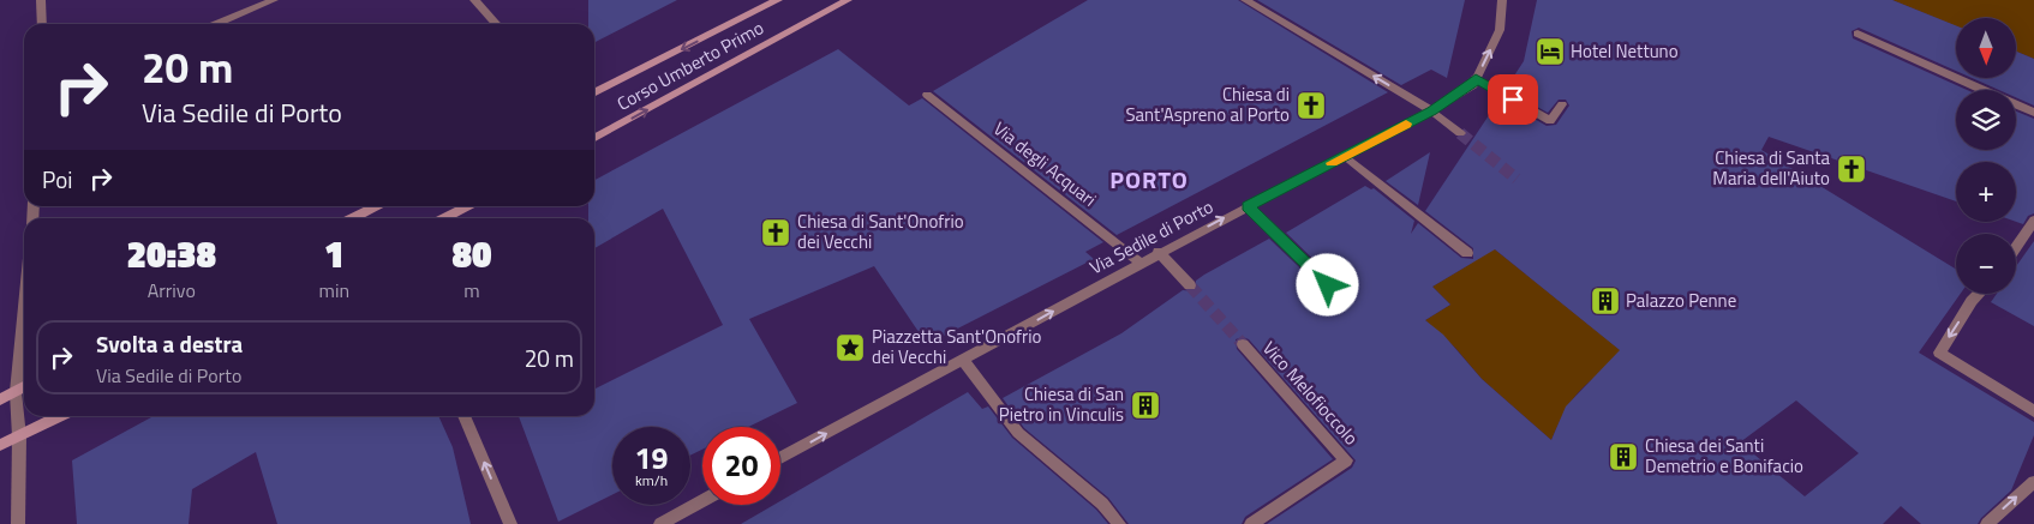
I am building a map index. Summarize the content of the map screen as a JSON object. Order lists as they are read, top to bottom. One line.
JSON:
{"streets":{"main road":["Corso Umberto Primo"],"street":["Via degli Acquari","Via Sedile di Porto","Vico Melofioccolo"]},"crossings":[["Via degli Acquari","Via Sedile di Porto"]],"one_way":["Via Sedile di Porto"],"districts":["PORTO"],"places":{"hotel":["Hotel Nettuno"],"church":["Chiesa di Sant'Aspreno al Porto","Chiesa di Santa Maria dell'Aiuto","Chiesa di Sant'Onofrio dei Vecchi"],"building":["Palazzo Penne","Chiesa di San Pietro in Vinculis","Chiesa dei Santi Demetrio e Bonifacio"],"place":["Piazzetta Sant'Onofrio dei Vecchi"]},"north":"bottom","page":{"map_buttons":["+","−"],"turn":["20 m","Via Sedile di Porto"],"then":"Poi","eta":["20:38","Arrivo","1","min","80","m"],"list":[{"name":"Svolta a destra","note":"Via Sedile di Porto","value":"20 m"}],"speed":"19 km/h","limit":"20"}}
